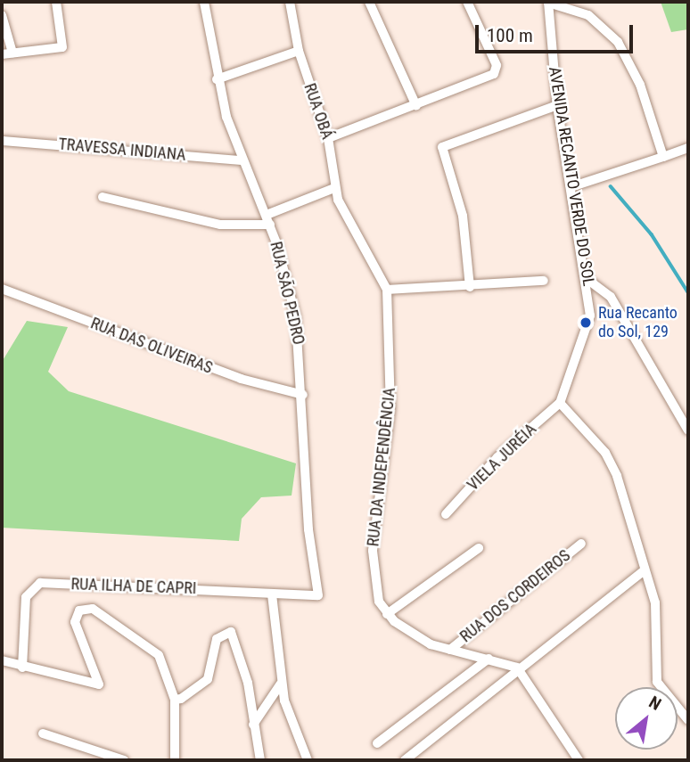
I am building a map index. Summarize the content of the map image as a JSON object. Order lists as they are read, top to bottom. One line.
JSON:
{"streets":{"street":["RUA OBÁ","TRAVESSA INDIANA","AVENIDA RECANTO VERDE DO SOL","RUA SÃO PEDRO","RUA DAS OLIVEIRAS","VIELA JURÉIA","RUA DA INDEPENDÊNCIA","RUA ILHA DE CAPRI","RUA DOS CORDEIROS"]},"crossings":[["RUA OBÁ","RUA DA INDEPENDÊNCIA"],["TRAVESSA INDIANA","RUA SÃO PEDRO"],["AVENIDA RECANTO VERDE DO SOL","VIELA JURÉIA"],["RUA SÃO PEDRO","RUA DAS OLIVEIRAS"],["RUA SÃO PEDRO","RUA ILHA DE CAPRI"],["RUA DA INDEPENDÊNCIA","RUA DOS CORDEIROS"]],"places":["Rua Recanto do Sol, 129"],"scale_bar":"100 m","north":"top right"}
